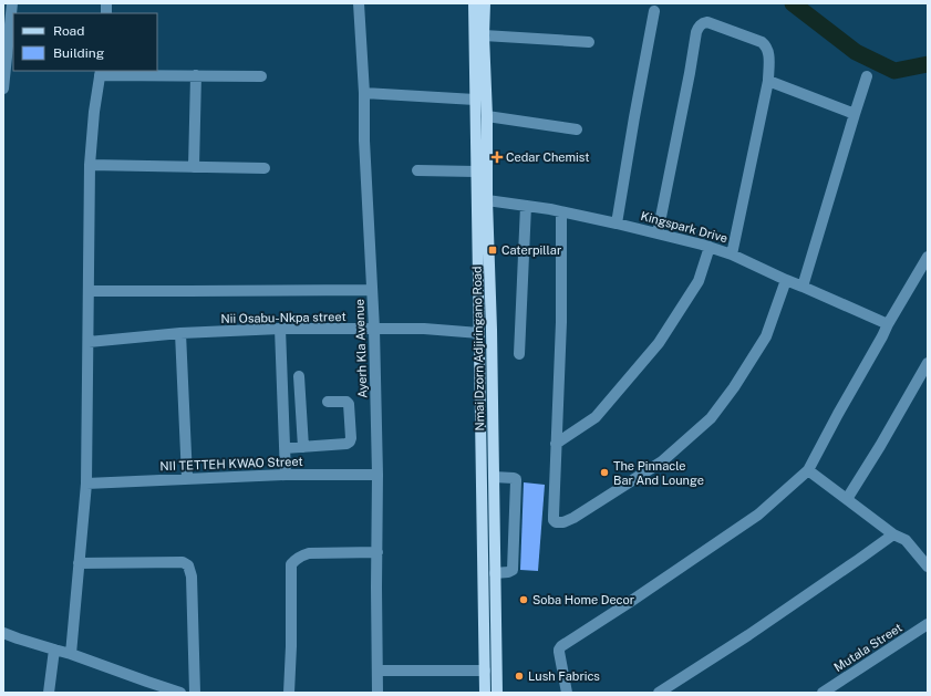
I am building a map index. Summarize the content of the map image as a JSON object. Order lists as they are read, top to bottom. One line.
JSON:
{"streets":{"main road":["Nmai Dzorn Adjiringano Road"],"street":["Kingspark Drive","Nii Osabu-Nkpa street","Ayerh Kla Avenue","NII TETTEH KWAO Street","Mutala Street"]},"crossings":[["Kingspark Drive","Nmai Dzorn Adjiringano Road"],["Nii Osabu-Nkpa street","Ayerh Kla Avenue"],["Nii Osabu-Nkpa street","Nmai Dzorn Adjiringano Road"],["Ayerh Kla Avenue","NII TETTEH KWAO Street"]],"places":{"health":["Cedar Chemist"],"transit":["Caterpillar"],"other":["The Pinnacle Bar And Lounge","Soba Home Decor","Lush Fabrics"]},"legend":["Road","Building"]}
